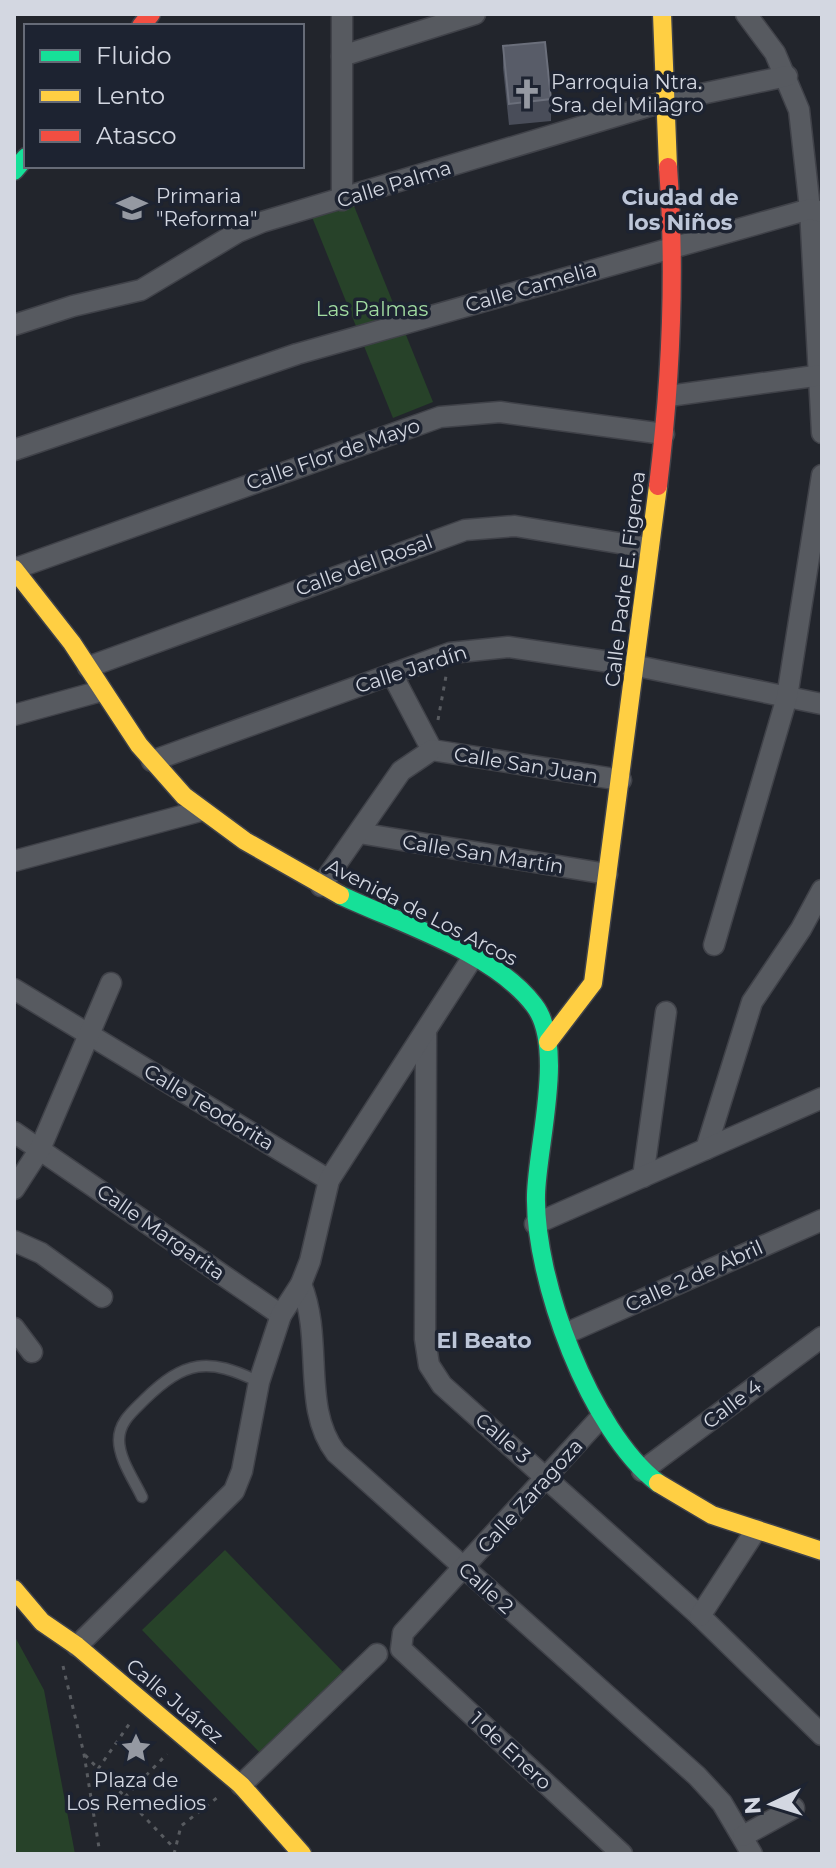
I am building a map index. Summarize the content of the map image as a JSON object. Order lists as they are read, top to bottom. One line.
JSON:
{"streets":{"main road":["Calle Padre E. Figeroa","Avenida de Los Arcos","Calle Juárez"],"street":["Calle Palma","Calle Camelia","Calle Flor de Mayo","Calle del Rosal","Calle Jardín","Calle San Juan","Calle San Martín","Calle Teodorita","Calle Margarita","Calle 2 de Abril","Calle 4","Calle 3","Calle Zaragoza","Calle 2","1 de Enero"]},"crossings":[["Calle Palma","Calle Padre E. Figeroa"],["Calle Camelia","Calle Padre E. Figeroa"],["Calle Flor de Mayo","Calle Padre E. Figeroa"],["Calle Flor de Mayo","Avenida de Los Arcos"],["Calle del Rosal","Calle Padre E. Figeroa"],["Calle del Rosal","Avenida de Los Arcos"],["Calle Padre E. Figeroa","Calle Jardín"],["Calle Padre E. Figeroa","Calle San Juan"],["Calle Padre E. Figeroa","Calle San Martín"],["Calle Padre E. Figeroa","Avenida de Los Arcos"],["Calle Jardín","Avenida de Los Arcos"],["Avenida de Los Arcos","Calle 2 de Abril"],["Avenida de Los Arcos","Calle 4"],["Avenida de Los Arcos","Calle Zaragoza"],["Calle 3","Calle Zaragoza"],["Calle Zaragoza","Calle 2"],["Calle Zaragoza","1 de Enero"]],"districts":["Ciudad de los Niños","El Beato"],"parks":["Las Palmas"],"places":{"church":["Parroquia Ntra. Sra. del Milagro"],"school or university":["Primaria \"Reforma\""],"place":["Plaza de Los Remedios"]},"legend":["Fluido","Lento","Atasco"],"north":"left"}
